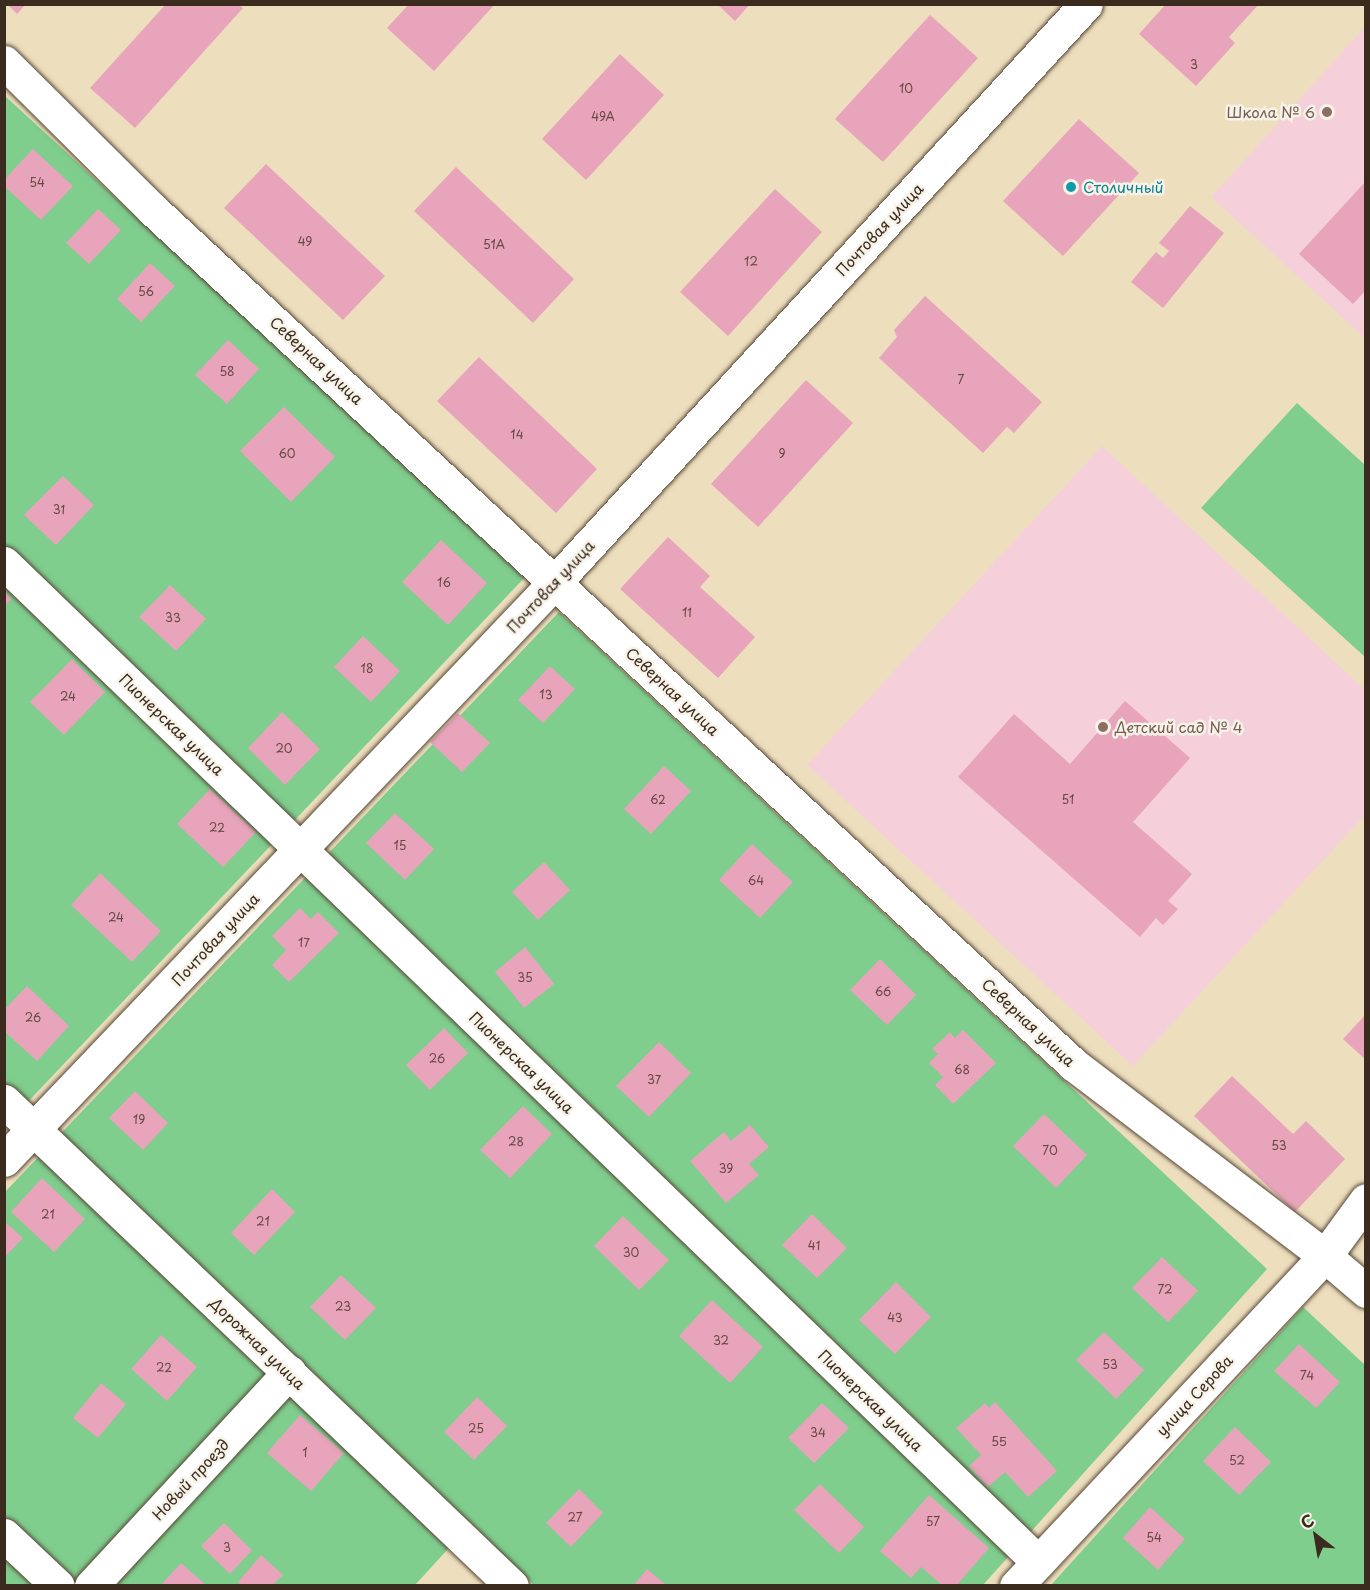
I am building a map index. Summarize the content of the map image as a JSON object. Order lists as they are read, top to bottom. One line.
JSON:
{"streets":{"street":["Почтовая улица","Северная улица","Пионерская улица","Дорожная улица","улица Серова","Новый проезд"]},"crossings":[["Почтовая улица","Северная улица"],["Почтовая улица","Пионерская улица"],["Почтовая улица","Дорожная улица"],["Северная улица","улица Серова"],["Пионерская улица","улица Серова"],["Дорожная улица","Новый проезд"]],"places":["Школа № 6","Столичный","Детский сад № 4"],"house_numbers":["3","10","49А","54","49","51А","12","56","58","7","14","60","9","31","16","11","33","18","13","24","20","62","51","22","15","64","24","17","35","66","26","26","68","37","19","28","53","70","39","21","21","41","30","72","23","43","32","53","22","74","25","34","55","1","52","27","57","54","3"],"north":"top left"}
